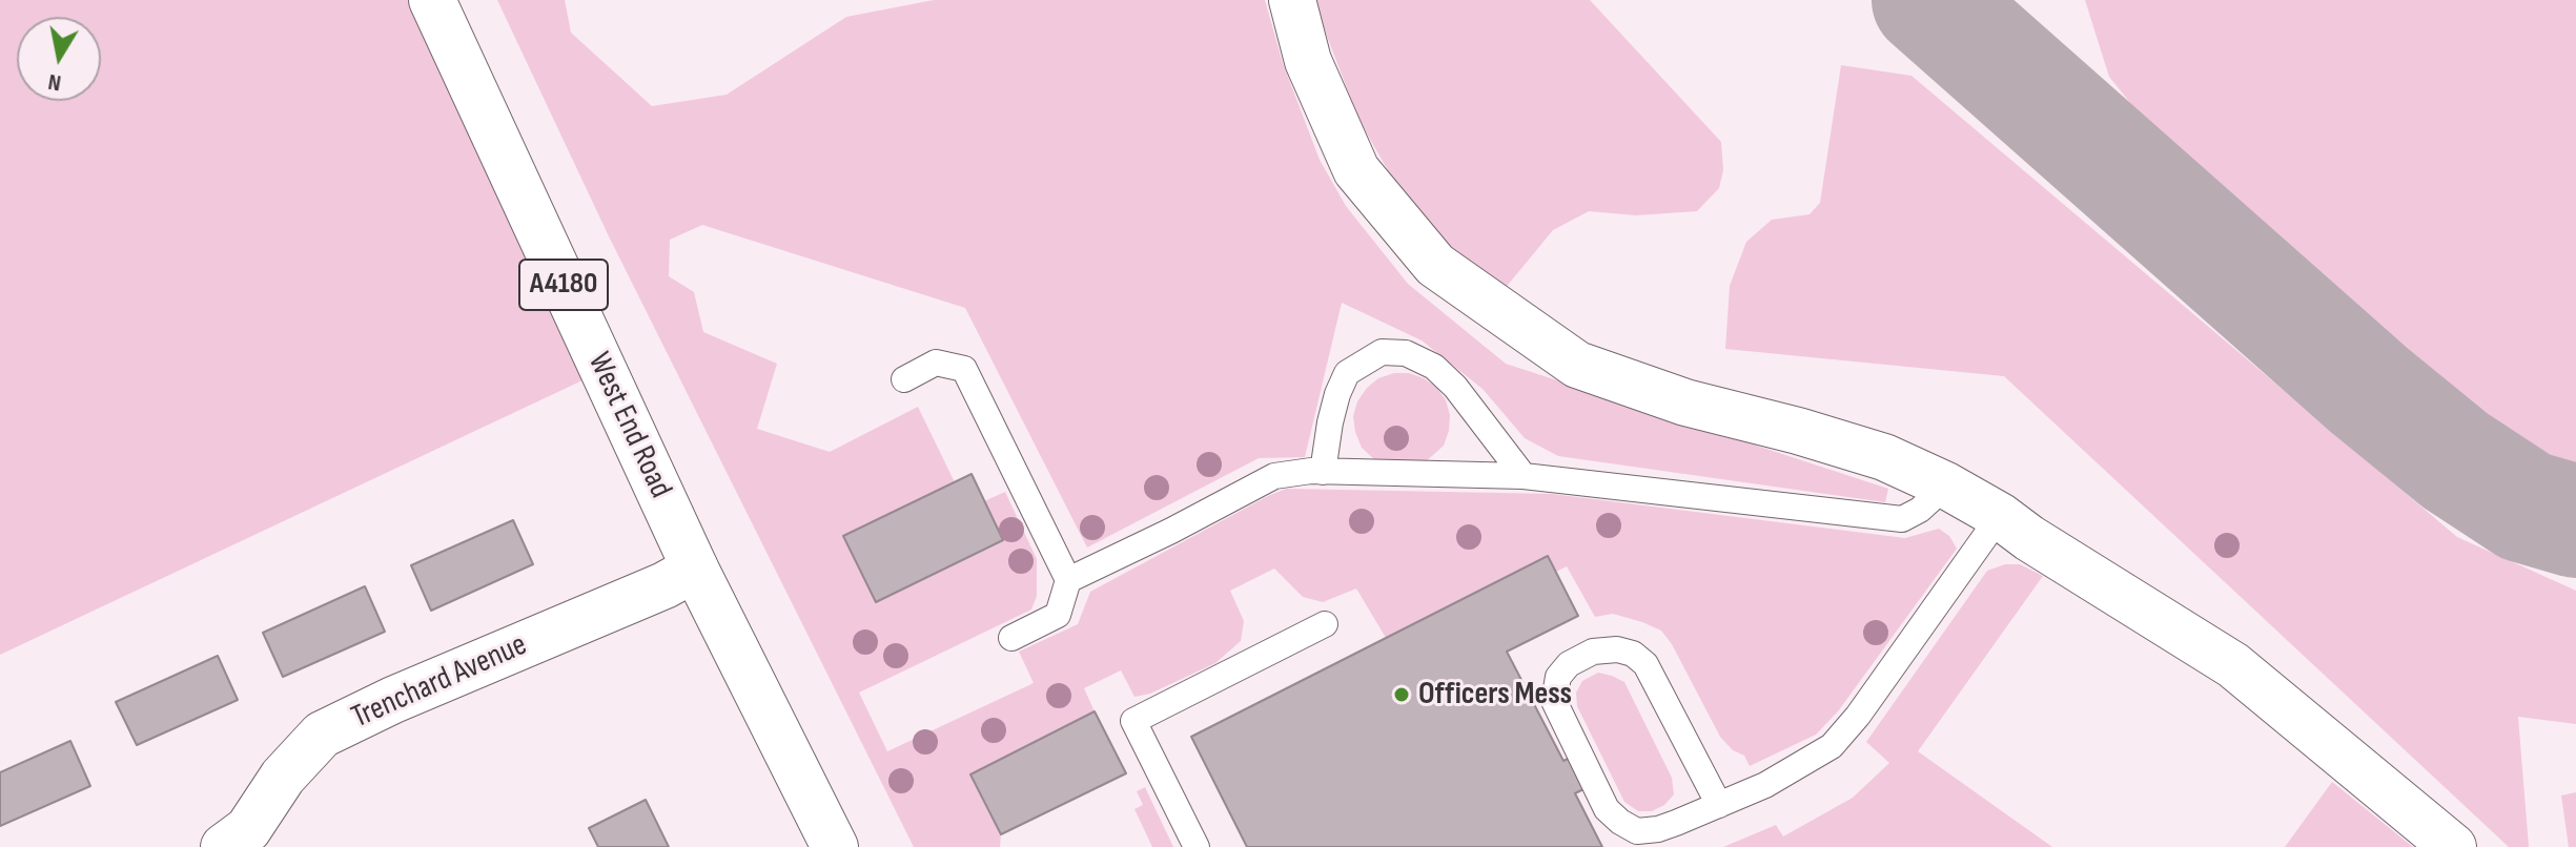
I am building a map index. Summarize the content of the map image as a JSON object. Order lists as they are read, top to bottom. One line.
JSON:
{"streets":{"street":["A4180","West End Road","Trenchard Avenue"]},"crossings":[["West End Road","Trenchard Avenue"]],"places":["Officers Mess"],"north":"bottom"}
